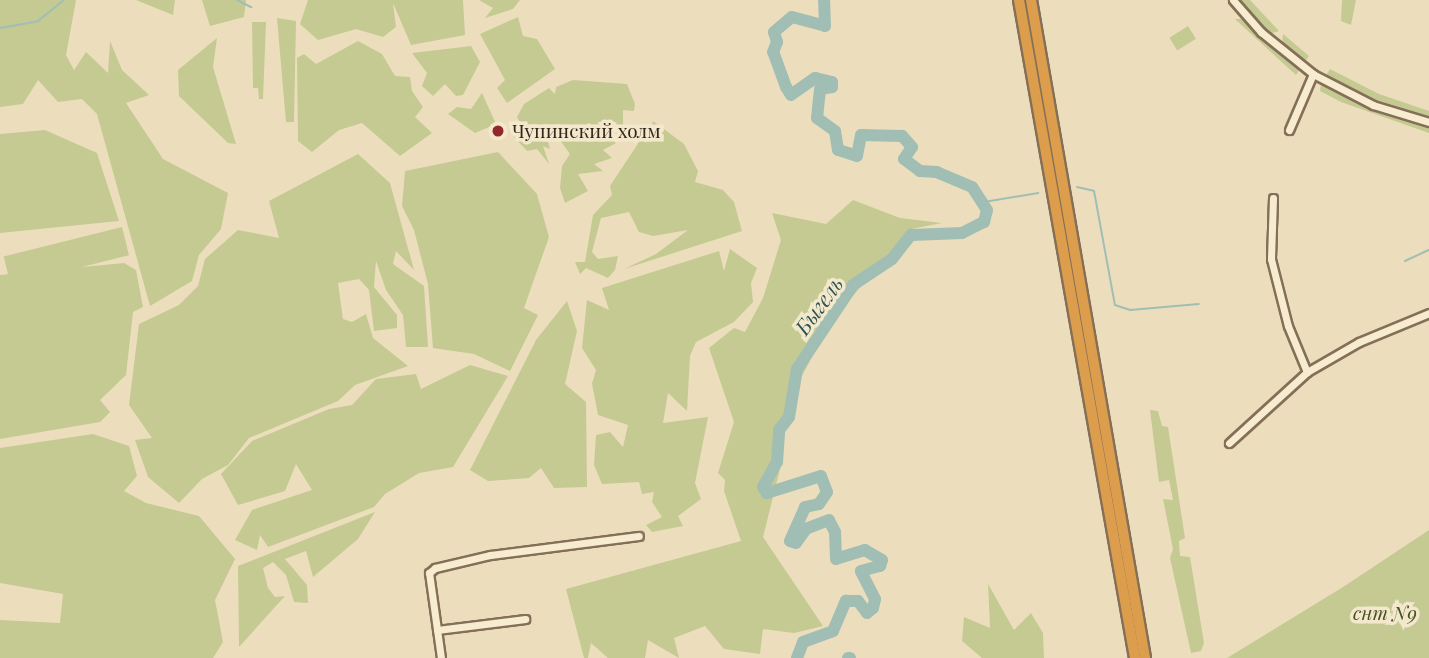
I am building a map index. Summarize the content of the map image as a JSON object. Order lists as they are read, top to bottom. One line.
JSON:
{"water":["Быгель"],"parks":["снт N9"],"places":["Чупинский холм"]}
